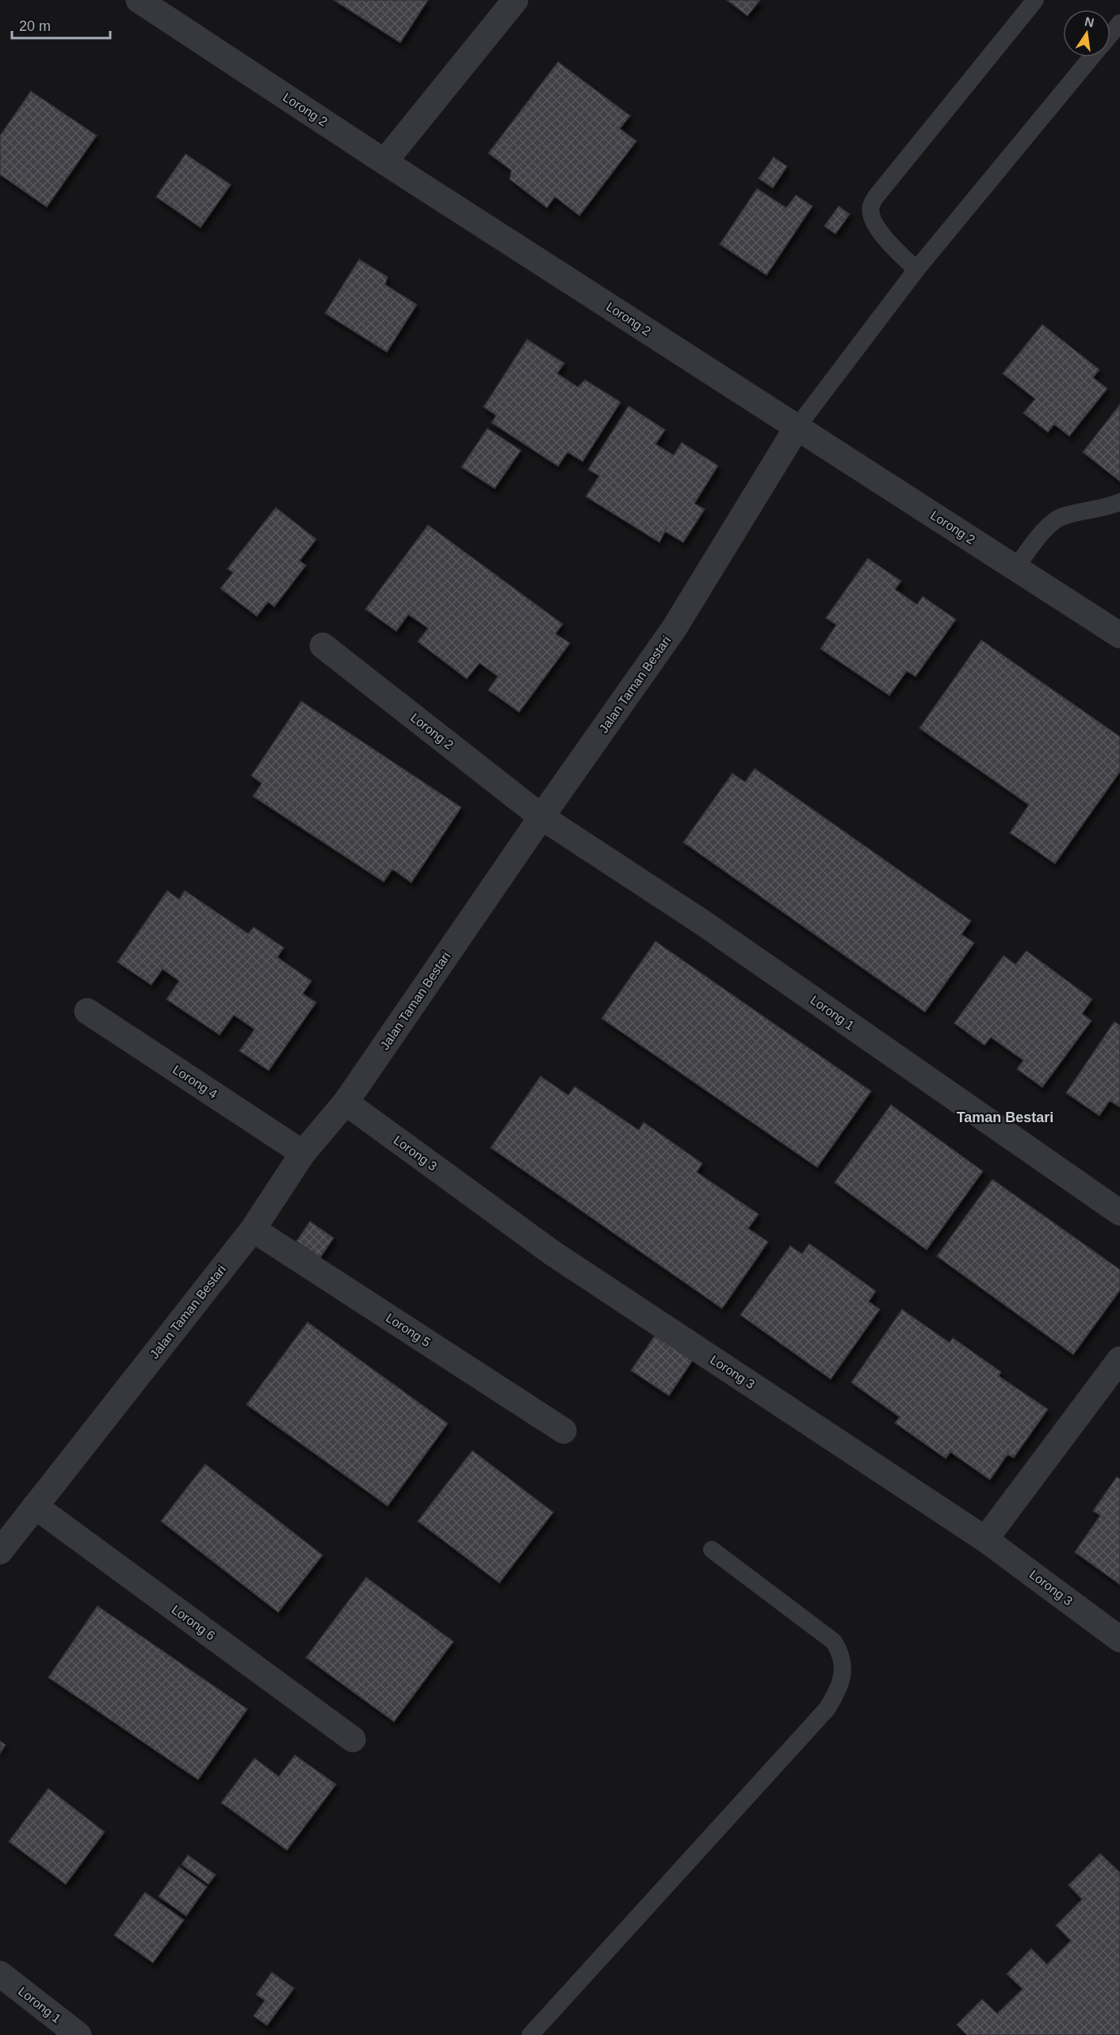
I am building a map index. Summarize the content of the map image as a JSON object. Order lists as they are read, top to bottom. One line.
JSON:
{"streets":{"street":["Lorong 2","Jalan Taman Bestari","Lorong 1","Lorong 4","Lorong 3","Lorong 5","Lorong 6"]},"crossings":[["Lorong 2","Jalan Taman Bestari"],["Lorong 2","Lorong 1"],["Jalan Taman Bestari","Lorong 1"],["Jalan Taman Bestari","Lorong 4"],["Jalan Taman Bestari","Lorong 3"],["Jalan Taman Bestari","Lorong 5"],["Jalan Taman Bestari","Lorong 6"]],"districts":["Taman Bestari"],"scale_bar":"20 m","north":"top"}
